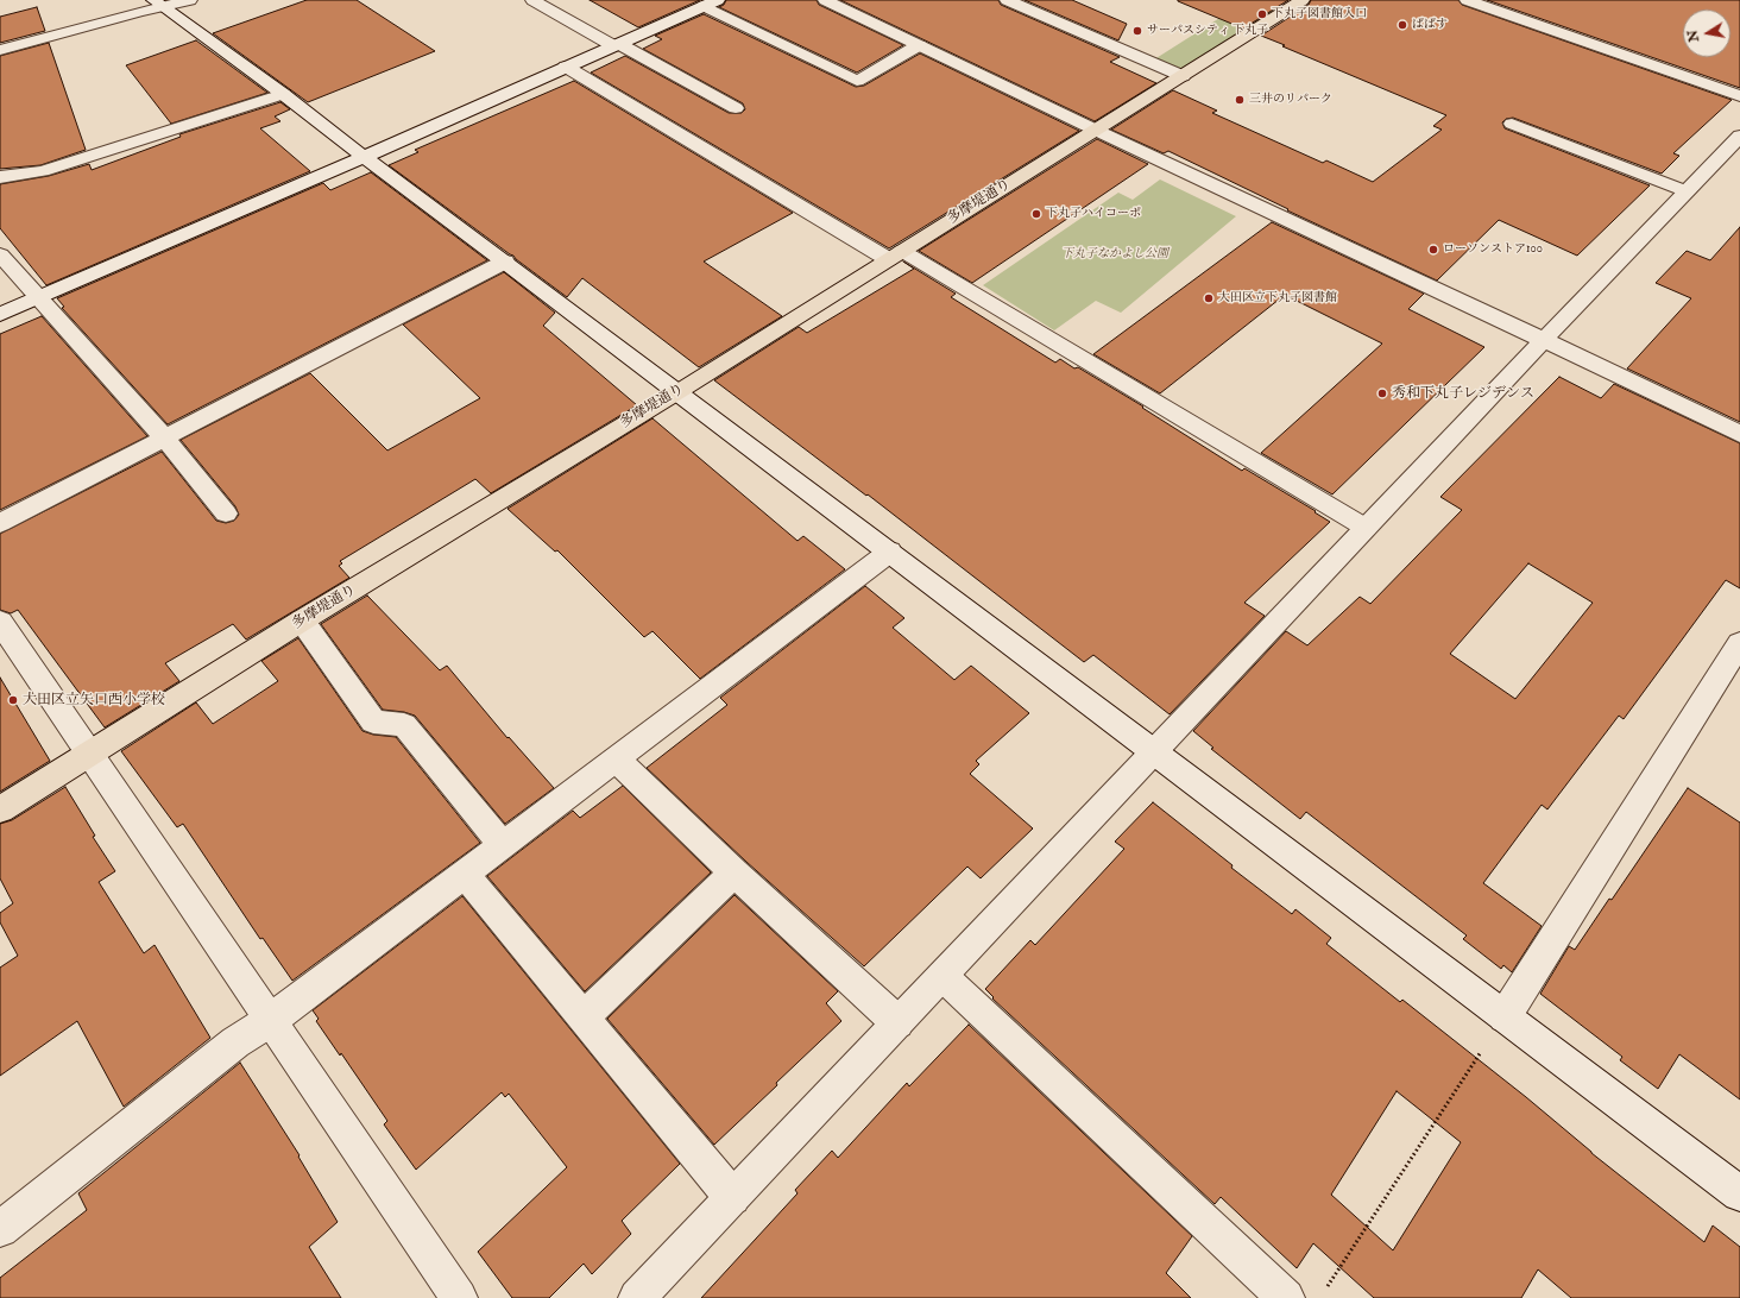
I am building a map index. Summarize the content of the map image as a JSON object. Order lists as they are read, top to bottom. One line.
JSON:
{"streets":{"main road":["多摩堤通り"]},"parks":["下丸子なかよし公園"],"places":["下丸子図書館入口","ぱぱす","サーパスシティ 下丸子","三井のリパーク","下丸子ハイコーポ","ローソンストア100","大田区立下丸子図書館","秀和下丸子レジデンス","大田区立矢口西小学校"],"north":"left"}
